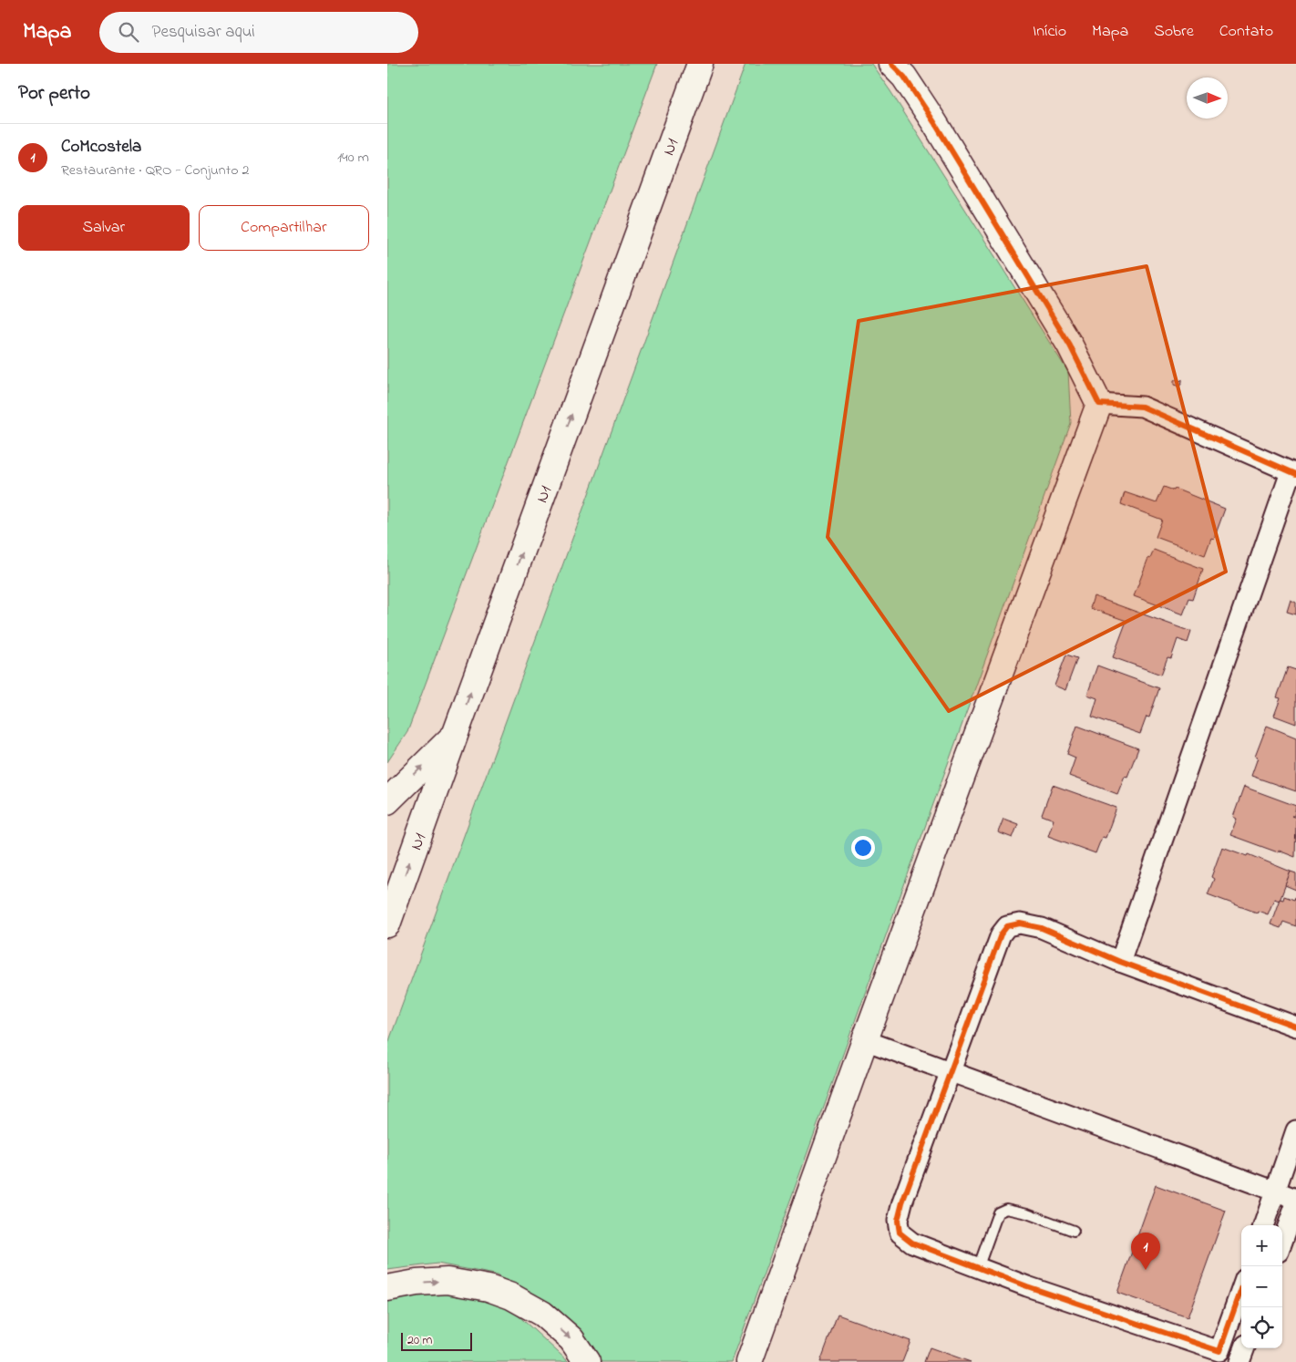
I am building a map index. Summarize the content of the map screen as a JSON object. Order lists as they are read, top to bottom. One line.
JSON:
{"streets":{"main road":["N1"]},"one_way":["N1"],"scale_bar":"20 m","north":"right","page":{"header":"Mapa","search":"Pesquisar aqui","nav":["Início","Mapa","Sobre","Contato"],"heading":"Por perto","list":[{"mark":"1","name":"CoMcostela","note":"Restaurante · QRO - Conjunto 2","value":"140 m"}],"buttons":["Salvar","Compartilhar"],"map_buttons":["+","−"],"pins":"1","scale":"20 m"}}
